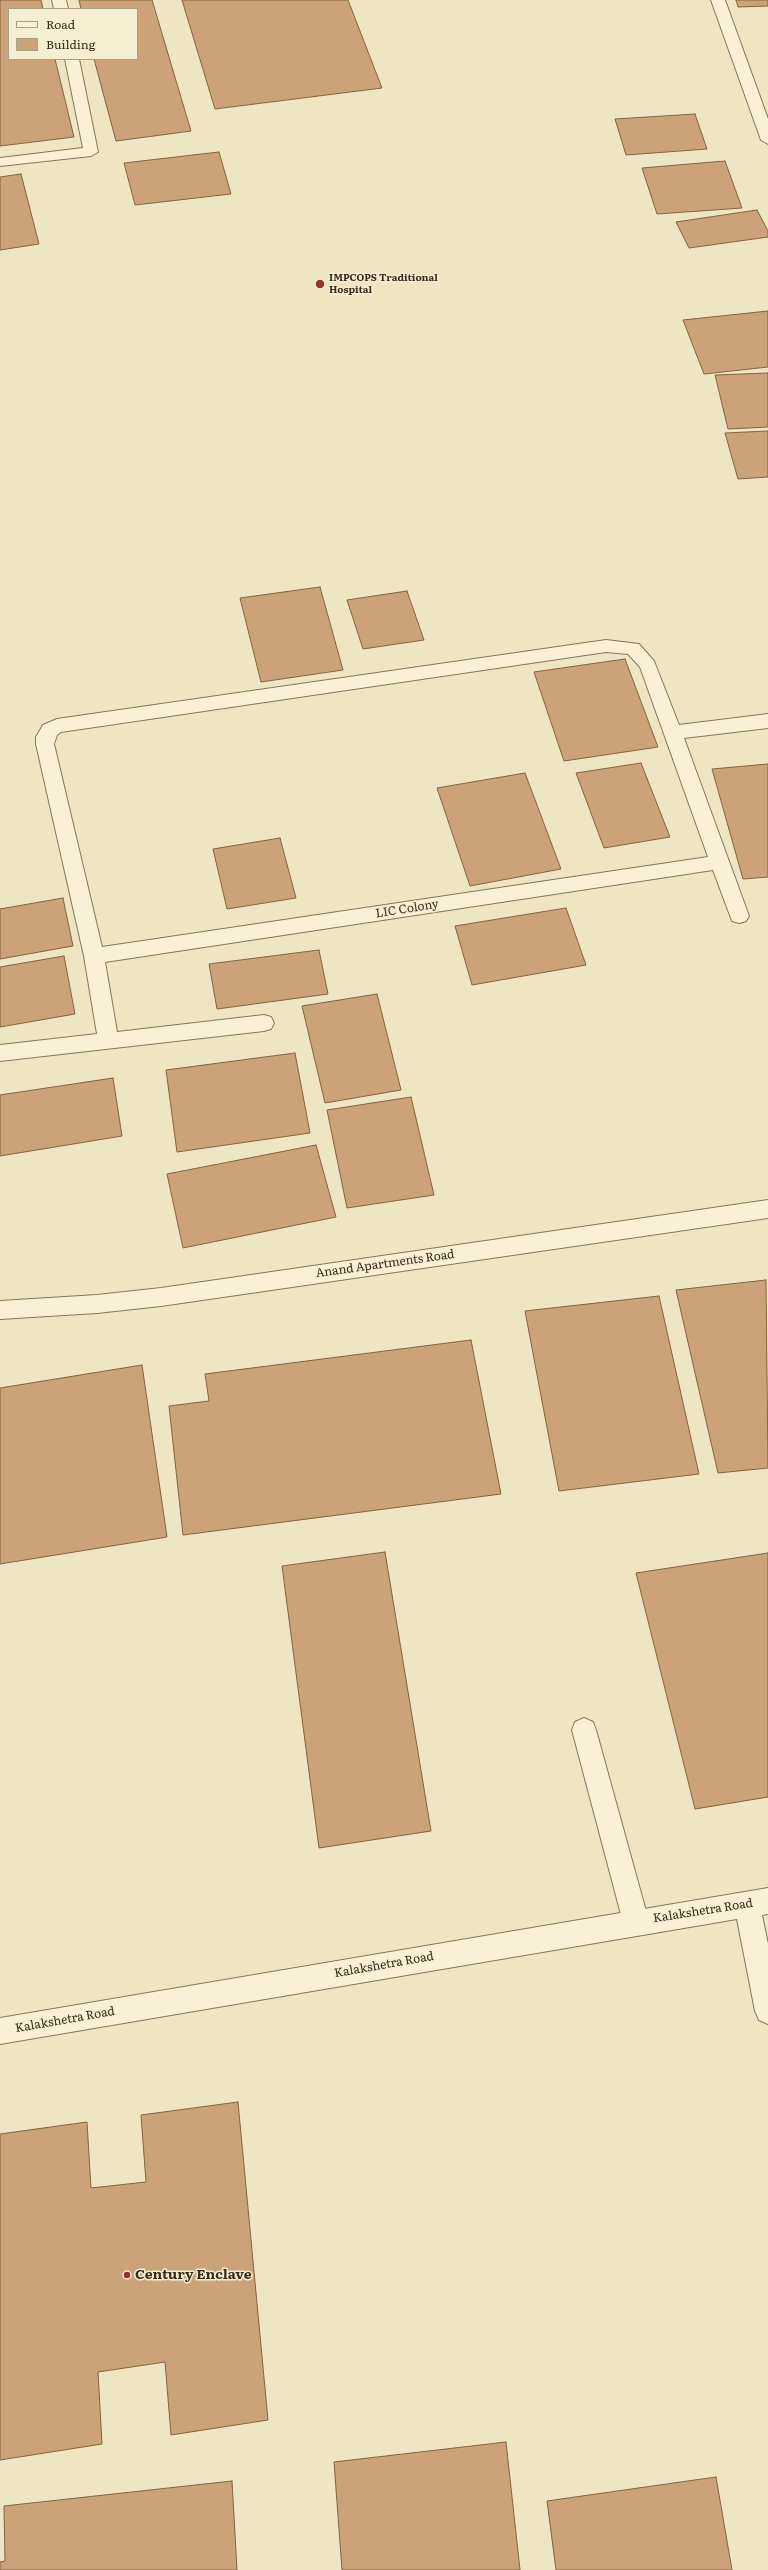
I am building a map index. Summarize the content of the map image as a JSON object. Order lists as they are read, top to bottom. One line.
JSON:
{"streets":{"street":["LIC Colony","Anand Apartments Road","Kalakshetra Road"]},"places":["IMPCOPS Traditional Hospital","Century Enclave"],"legend":["Road","Building"]}
